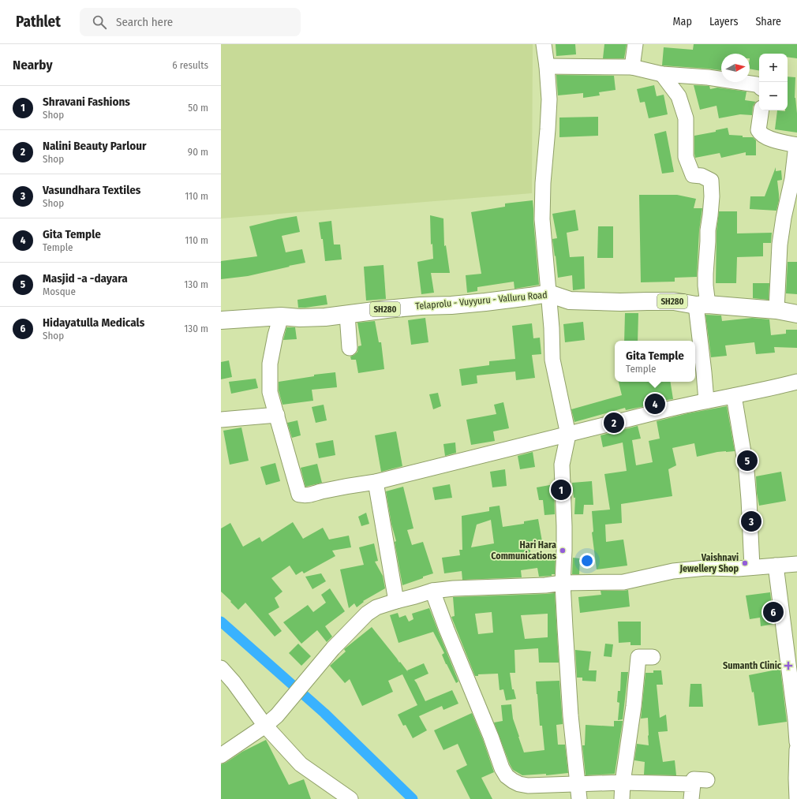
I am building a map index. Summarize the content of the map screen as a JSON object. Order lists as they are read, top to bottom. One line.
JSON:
{"streets":{"main road":["Telaprolu - Vuyyuru - Valluru Road","SH280"]},"places":{"other":["Hari Hara Communications","Vaishnavi Jewellery Shop"],"health":["Sumanth Clinic"]},"north":"right","page":{"header":"Pathlet","search":"Search here","nav":["Map","Layers","Share"],"heading":["Nearby","6 results"],"map_buttons":["+","−"],"list":[{"mark":"1","name":"Shravani Fashions","note":"Shop","value":"50 m"},{"mark":"2","name":"Nalini Beauty Parlour","note":"Shop","value":"90 m"},{"mark":"3","name":"Vasundhara Textiles","note":"Shop","value":"110 m"},{"mark":"4","name":"Gita Temple","note":"Temple","value":"110 m"},{"mark":"5","name":"Masjid -a -dayara","note":"Mosque","value":"130 m"},{"mark":"6","name":"Hidayatulla Medicals","note":"Shop","value":"130 m"}],"popup":["Gita Temple","Temple"],"pins":["4","2","5","1","3","6"]}}
